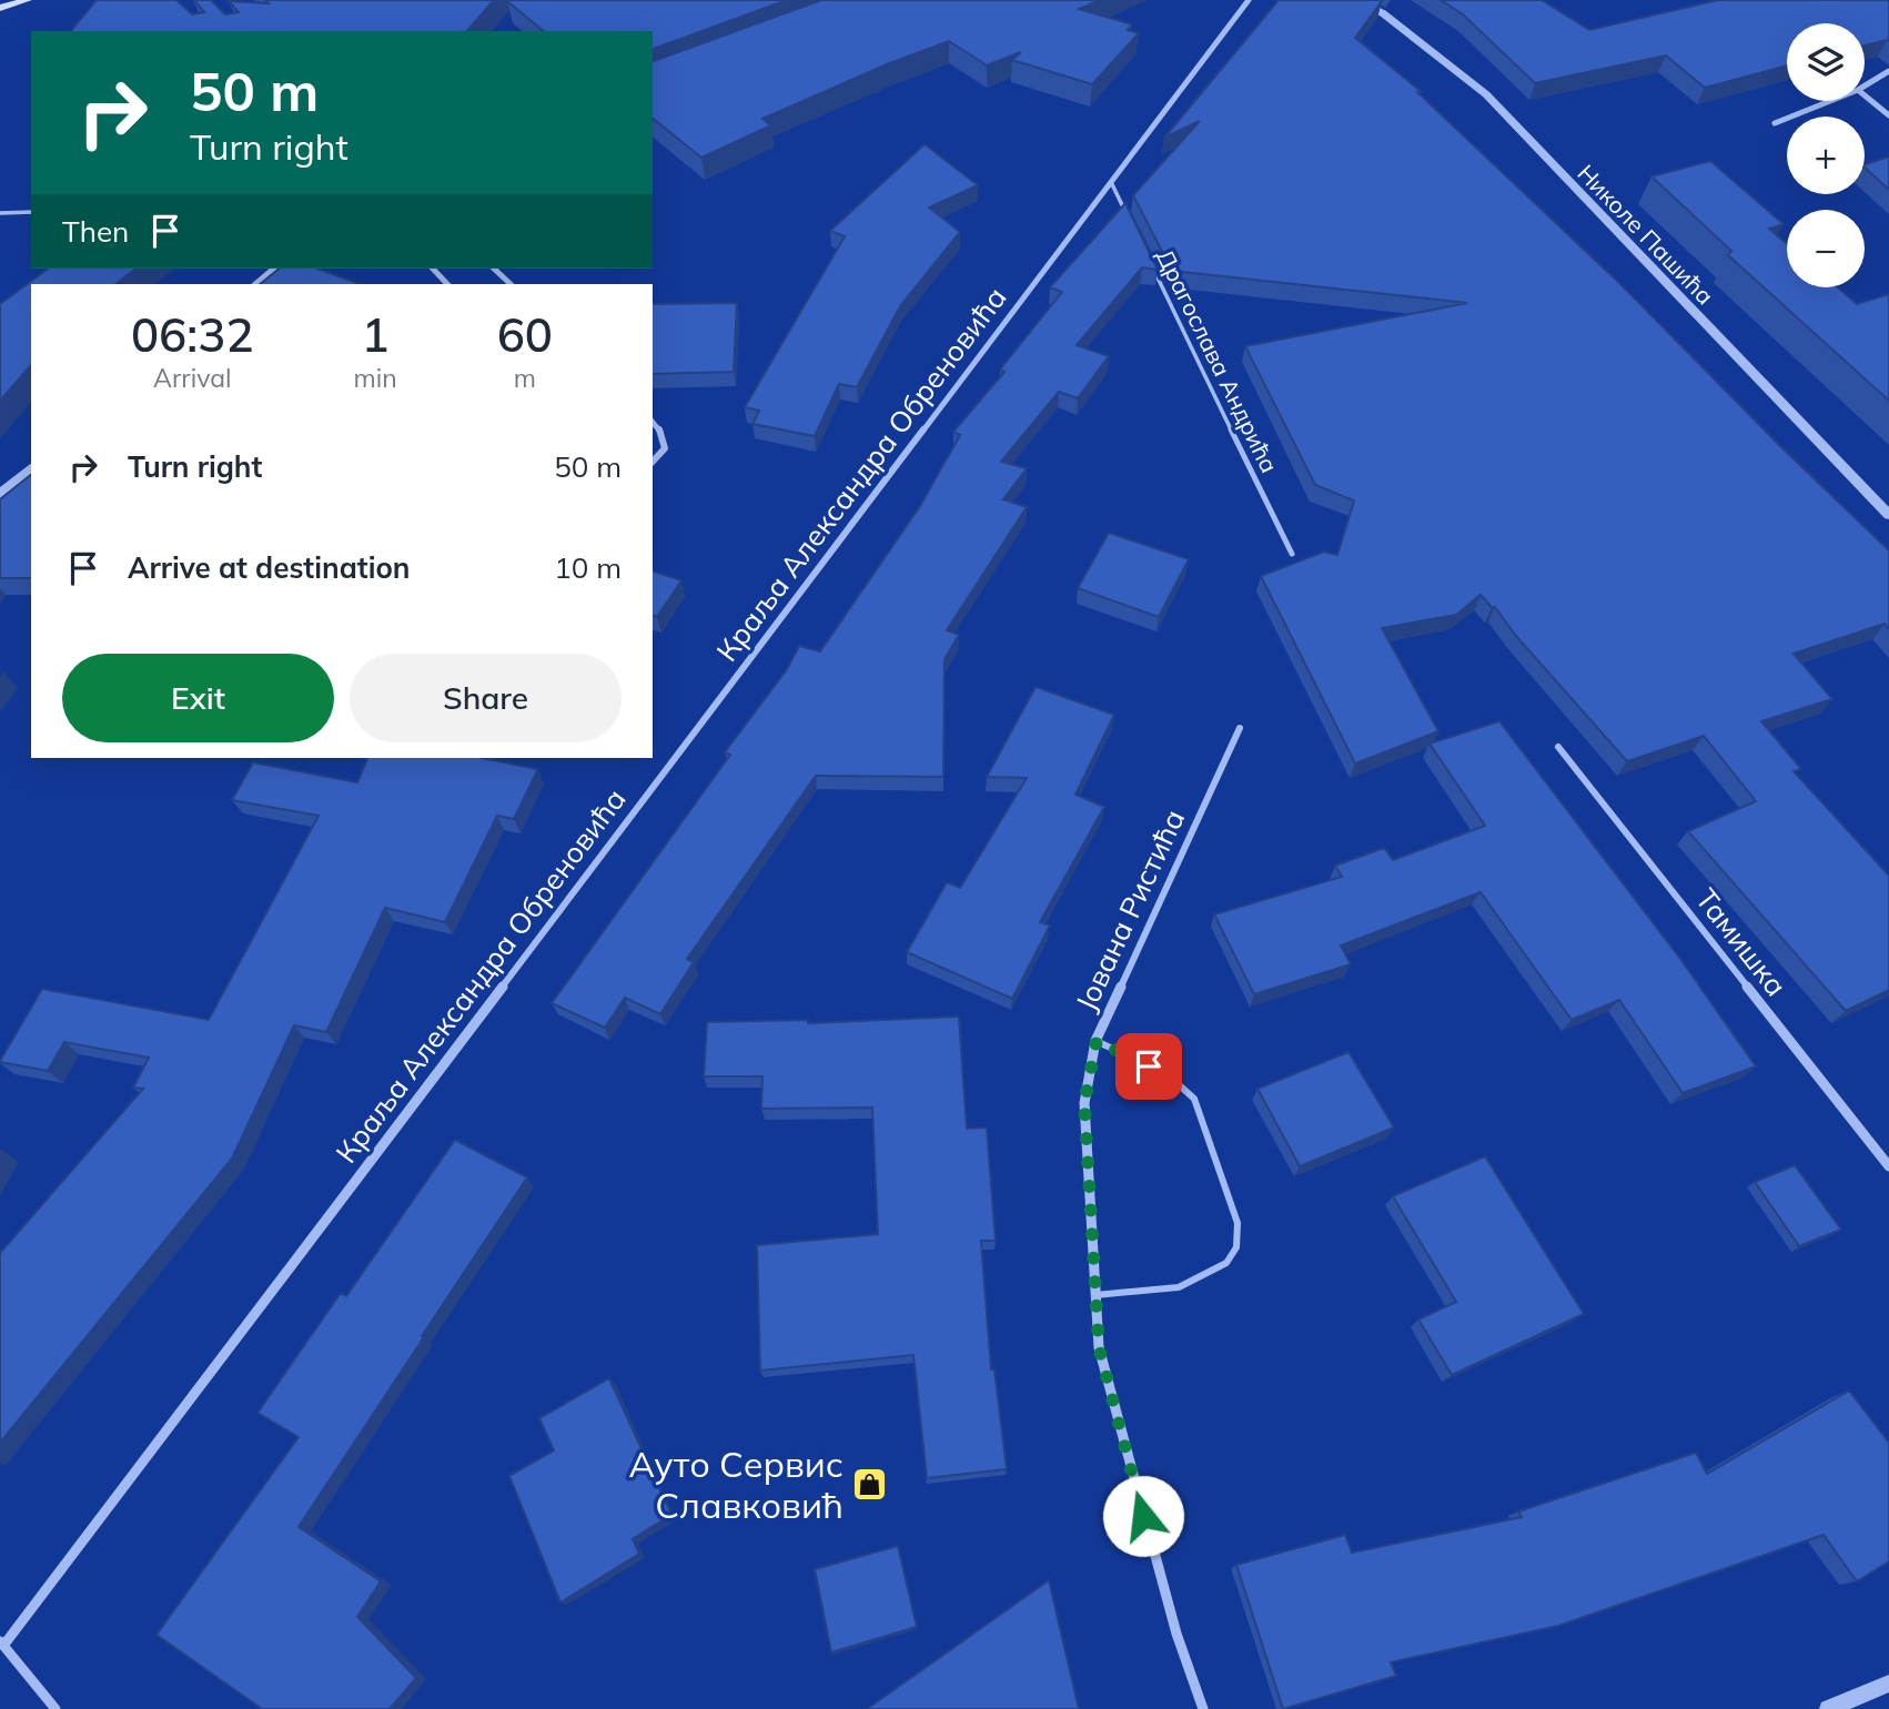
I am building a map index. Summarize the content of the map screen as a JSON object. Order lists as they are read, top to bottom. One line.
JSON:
{"streets":{"street":["Николе Пашића","Краља Александра Обреновића","Јована Ристића","Тамишка"],"lane":["Драгослава Андрића"]},"crossings":[["Драгослава Андрића","Краља Александра Обреновића"]],"places":{"shop":["Ауто Сервис Славковић"]},"page":{"map_buttons":["+","−"],"turn":["50 m","Turn right"],"then":"Then","eta":["06:32","Arrival","1","min","60","m"],"list":[{"name":"Turn right","value":"50 m"},{"name":"Arrive at destination","value":"10 m"}],"buttons":["Exit","Share"]}}
